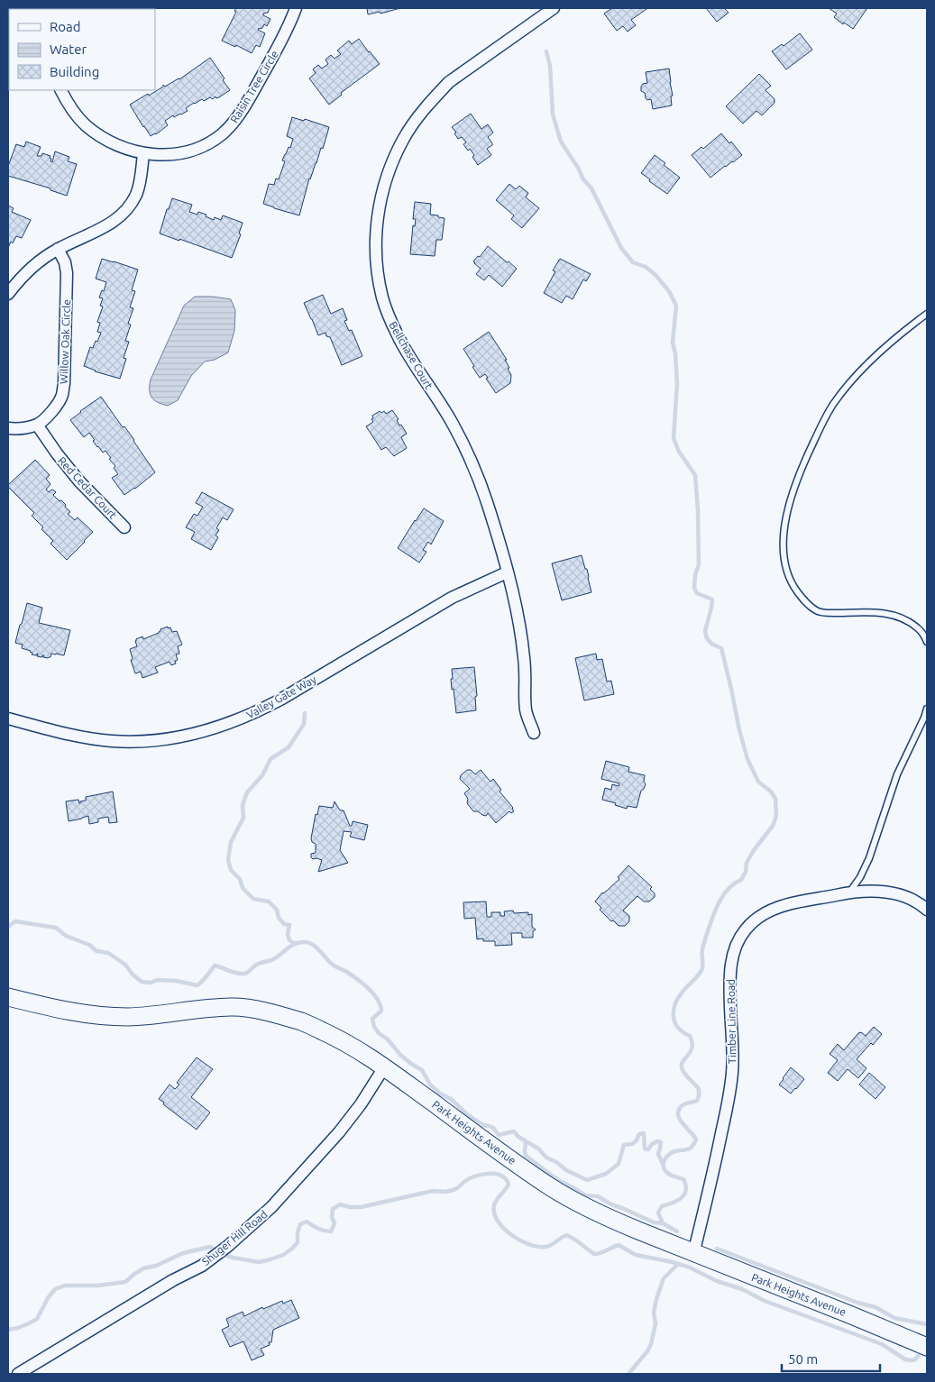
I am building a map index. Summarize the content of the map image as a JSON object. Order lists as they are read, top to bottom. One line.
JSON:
{"streets":{"main road":["Park Heights Avenue"],"street":["Raisin Tree Circle","Willow Oak Circle","Bellchase Court","Red Cedar Court","Valley Gate Way","Timber Line Road","Shuger Hill Road"]},"crossings":[["Willow Oak Circle","Red Cedar Court"],["Bellchase Court","Valley Gate Way"],["Timber Line Road","Park Heights Avenue"],["Park Heights Avenue","Shuger Hill Road"]],"legend":["Road","Water","Building"],"scale_bar":"50 m"}
